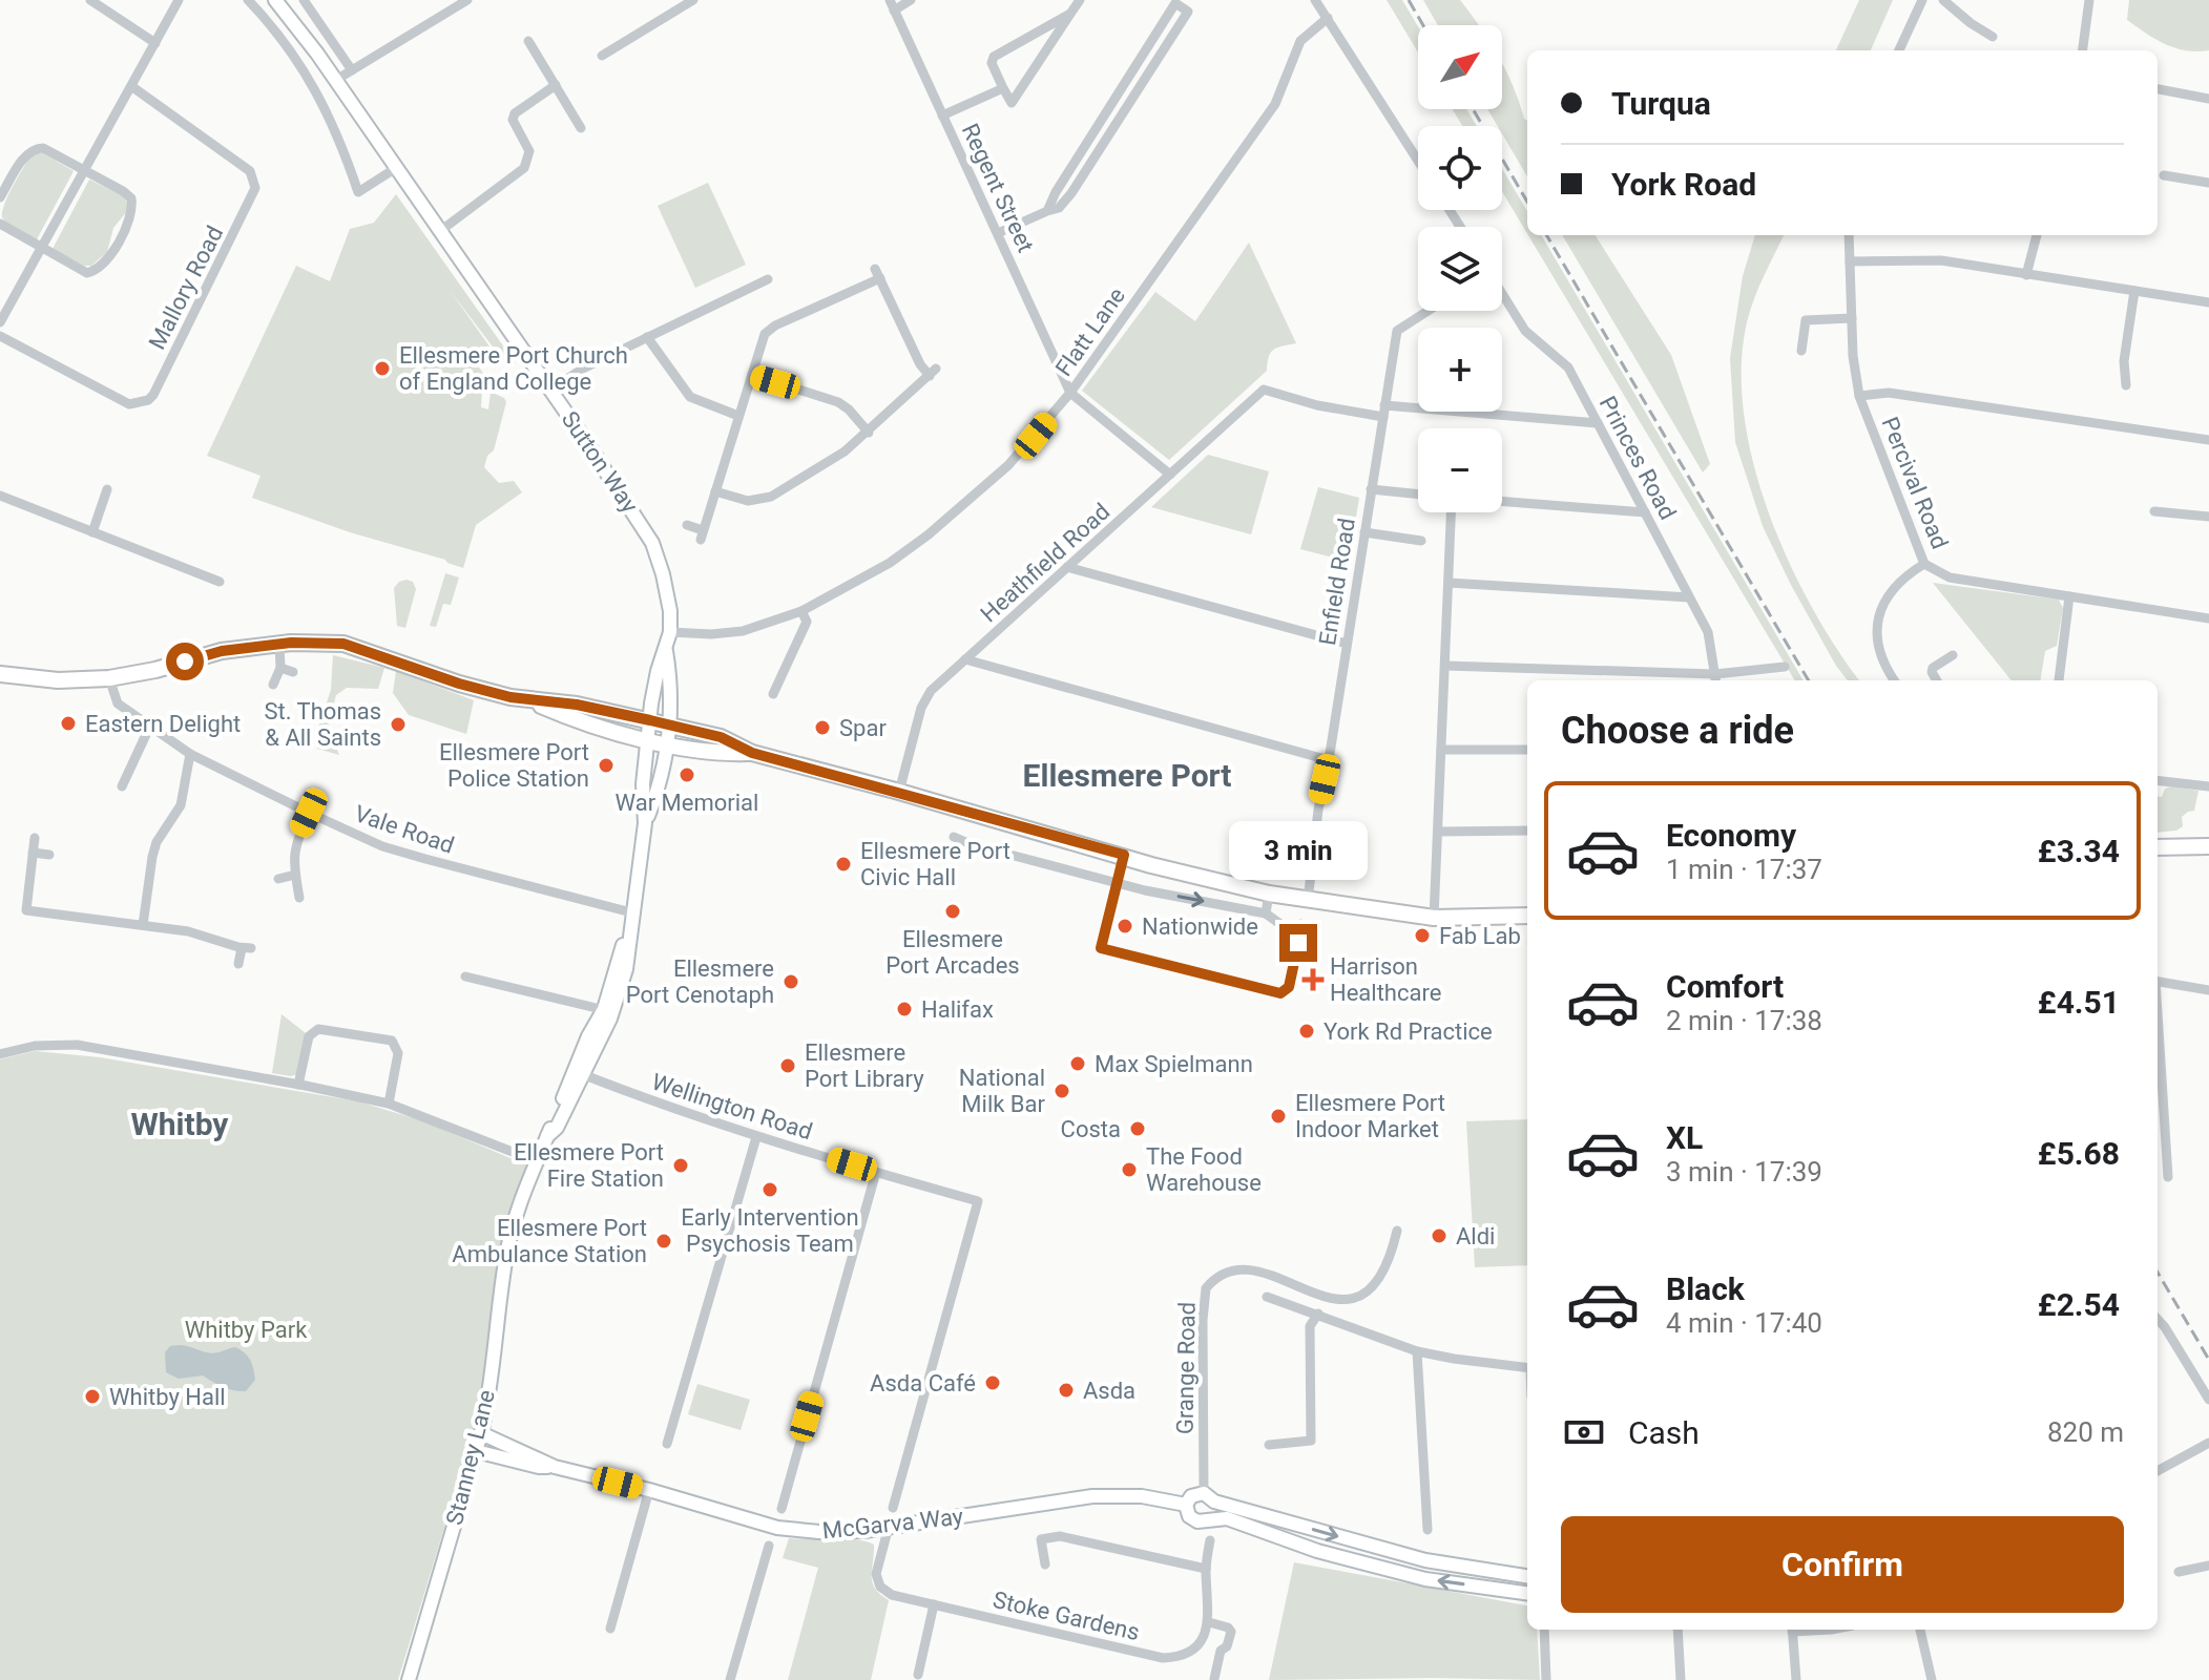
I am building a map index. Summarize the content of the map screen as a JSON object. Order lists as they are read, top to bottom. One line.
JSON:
{"streets":{"main road":["Sutton Way","Stanney Lane","McGarva Way"],"street":["Regent Street","Mallory Road","Flatt Lane","Princes Road","Percival Road","Heathfield Road","Enfield Road","Vale Road","Wellington Road","Grange Road","Stoke Gardens"]},"crossings":[["Regent Street","Flatt Lane"],["Flatt Lane","Sutton Way"],["Sutton Way","Stanney Lane"],["Heathfield Road","Enfield Road"],["Vale Road","Stanney Lane"],["Wellington Road","Stanney Lane"],["Grange Road","McGarva Way"],["Stanney Lane","McGarva Way"],["McGarva Way","Stoke Gardens"]],"districts":["Ellesmere Port","Whitby"],"parks":["Whitby Park"],"places":{"other":["Ellesmere Port Church of England College","Eastern Delight","St. Thomas & All Saints","Spar","Ellesmere Port Police Station","War Memorial","Ellesmere Port Civic Hall","Ellesmere Port Arcades","Nationwide","Fab Lab","Ellesmere Port Cenotaph","Halifax","York Rd Practice","Max Spielmann","Ellesmere Port Library","National Milk Bar","Ellesmere Port Indoor Market","Costa","Ellesmere Port Fire Station","The Food Warehouse","Early Intervention Psychosis Team","Aldi","Ellesmere Port Ambulance Station","Asda Café","Asda","Whitby Hall"],"health":["Harrison Healthcare"]},"north":"top right","page":{"map_buttons":["+","−"],"banner":["Turqua","York Road"],"heading":"Choose a ride","list":[{"name":"Economy","note":"1 min · 17:37","value":"£3.34"},{"name":"Comfort","note":"2 min · 17:38","value":"£4.51"},{"name":"XL","note":"3 min · 17:39","value":"£5.68"},{"name":"Black","note":"4 min · 17:40","value":"£2.54"}],"bubble":"3 min","pay":["Cash","820 m"],"buttons":"Confirm"}}
